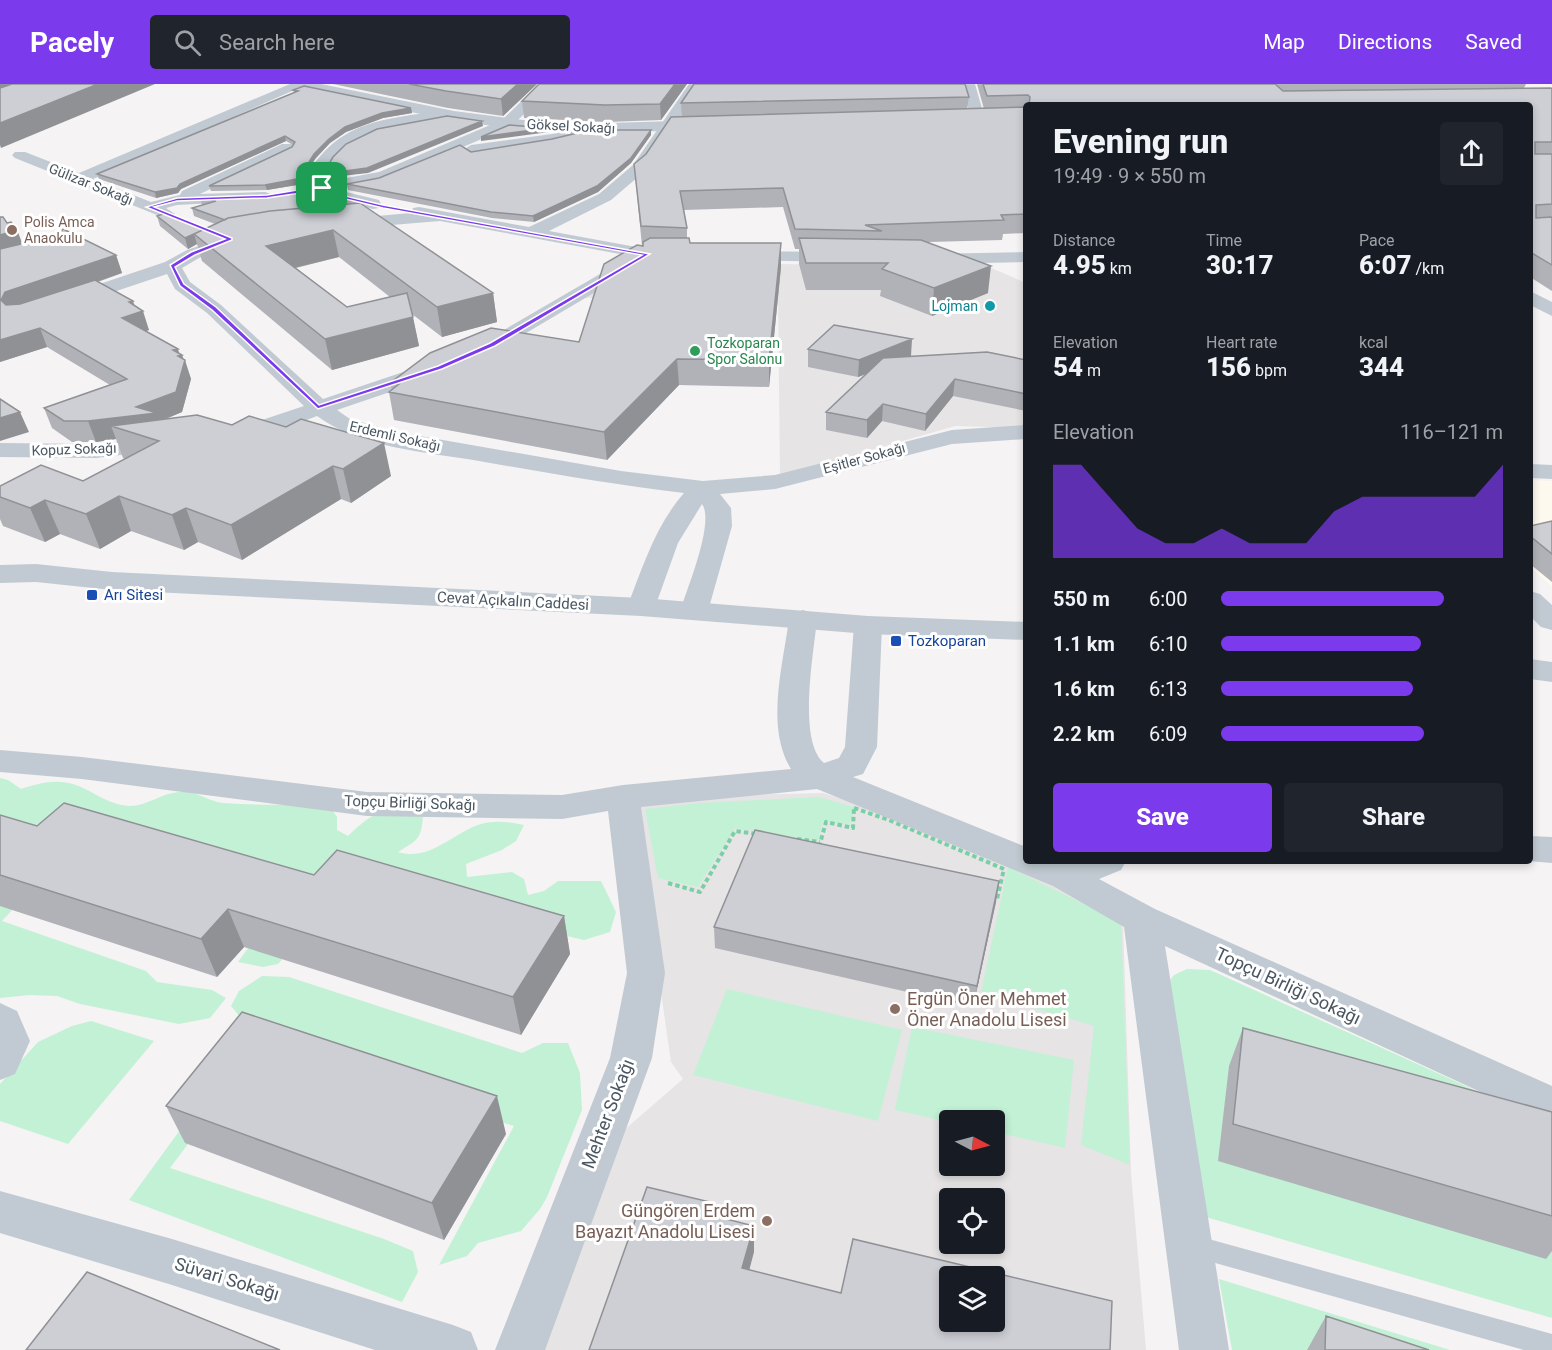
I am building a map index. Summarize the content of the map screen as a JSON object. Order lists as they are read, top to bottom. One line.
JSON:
{"streets":{"street":["Göksel Sokağı","Gülizar Sokağı","Erdemli Sokağı","Kopuz Sokağı","Eşitler Sokağı","Cevat Açıkalın Caddesi","Topçu Birliği Sokağı","Mehter Sokağı","Süvari Sokağı"]},"crossings":[["Göksel Sokağı","Gülizar Sokağı"],["Erdemli Sokağı","Kopuz Sokağı"],["Erdemli Sokağı","Eşitler Sokağı"],["Cevat Açıkalın Caddesi","Topçu Birliği Sokağı"],["Topçu Birliği Sokağı","Mehter Sokağı"]],"places":{"other":["Polis Amca Anaokulu","Lojman","Tozkoparan Spor Salonu","Ergün Öner Mehmet Öner Anadolu Lisesi","Güngören Erdem Bayazıt Anadolu Lisesi"],"transit":["Arı Sitesi","Tozkoparan"]},"north":"right","page":{"header":"Pacely","search":"Search here","nav":["Map","Directions","Saved"],"heading":["Evening run","19:49 · 9 × 550 m"],"stats":[["Distance","4.95 km"],["Time","30:17"],["Pace","6:07 /km"],["Elevation","54 m"],["Heart rate","156 bpm"],["kcal","344"]],"chart":["Elevation","116–121 m"],"list":[{"name":"550 m","note":"6:00"},{"name":"1.1 km","note":"6:10"},{"name":"1.6 km","note":"6:13"},{"name":"2.2 km","note":"6:09"}],"buttons":["Save","Share"]}}
